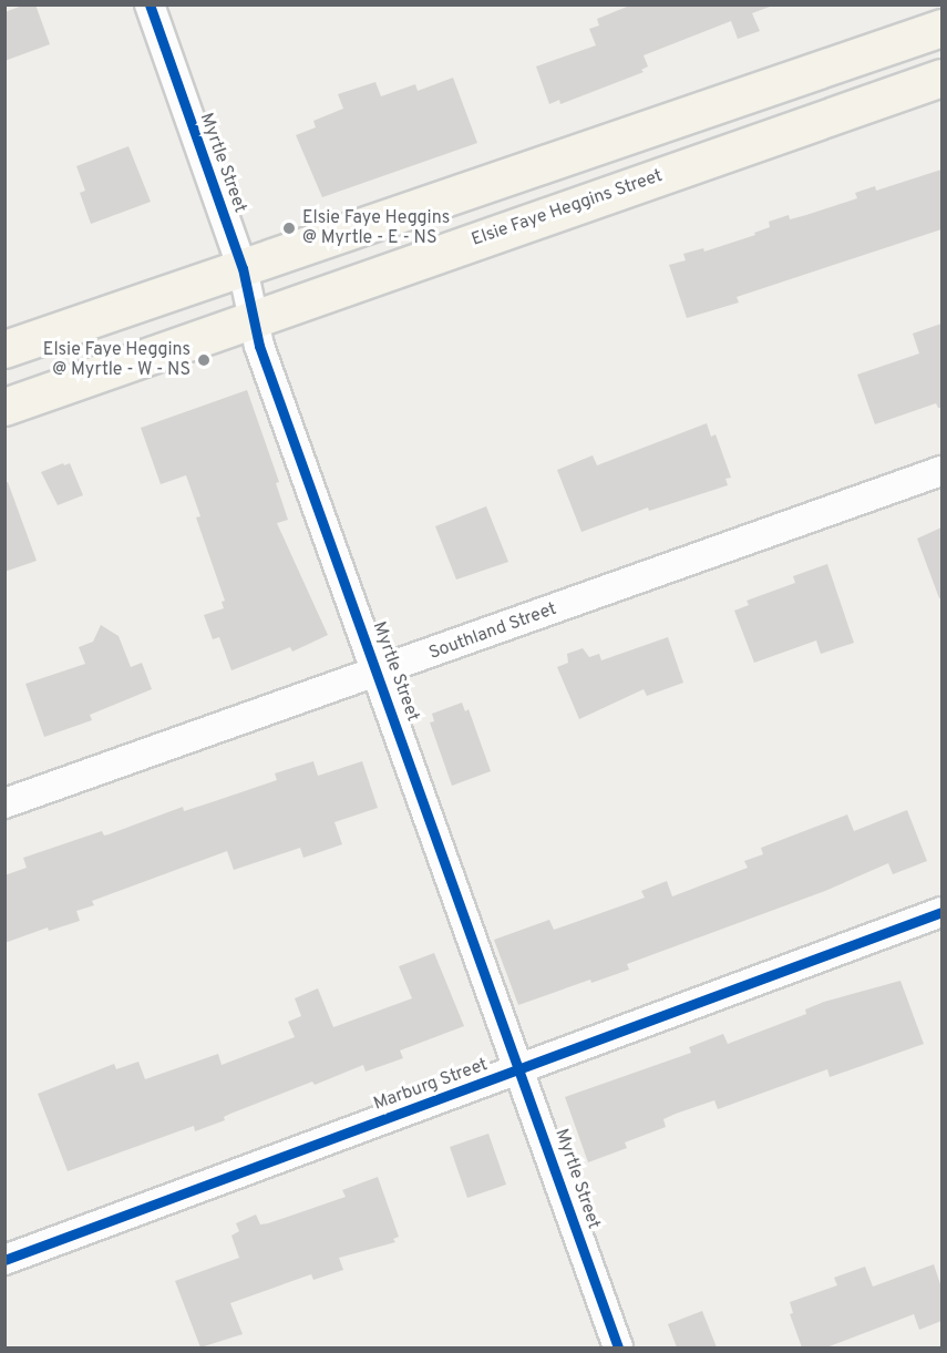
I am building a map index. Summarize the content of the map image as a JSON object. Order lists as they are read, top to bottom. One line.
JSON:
{"streets":{"main road":["Elsie Faye Heggins Street"],"street":["Myrtle Street","Southland Street","Marburg Street"]},"crossings":[["Myrtle Street","Elsie Faye Heggins Street"],["Myrtle Street","Southland Street"],["Myrtle Street","Marburg Street"]],"places":["Elsie Faye Heggins @ Myrtle - E - NS","Elsie Faye Heggins @ Myrtle - W - NS"]}
